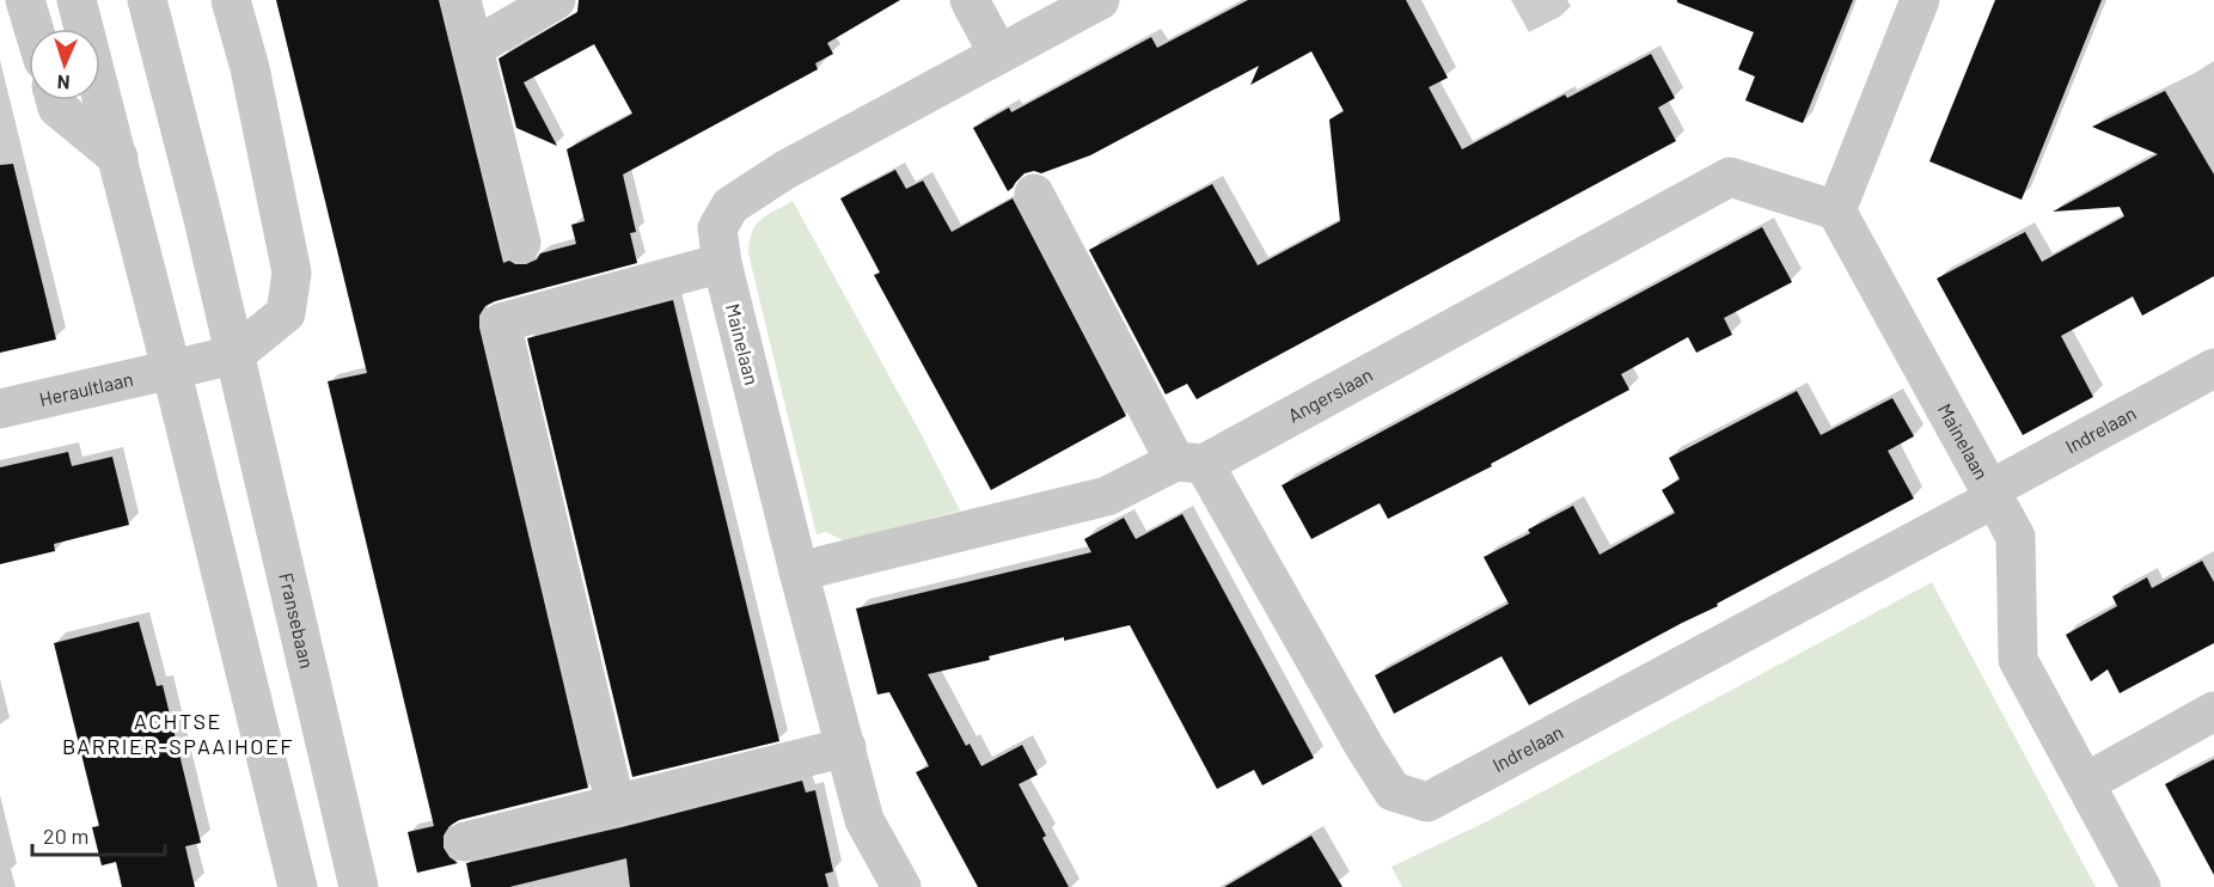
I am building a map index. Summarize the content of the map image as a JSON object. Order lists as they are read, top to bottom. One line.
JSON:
{"streets":{"street":["Mainelaan","Heraultlaan","Angerslaan","Indrelaan","Fransebaan"]},"crossings":[["Mainelaan","Angerslaan"],["Mainelaan","Indrelaan"],["Angerslaan","Indrelaan"]],"districts":["ACHTSE BARRIER-SPAAIHOEF"],"scale_bar":"20 m","north":"bottom"}
